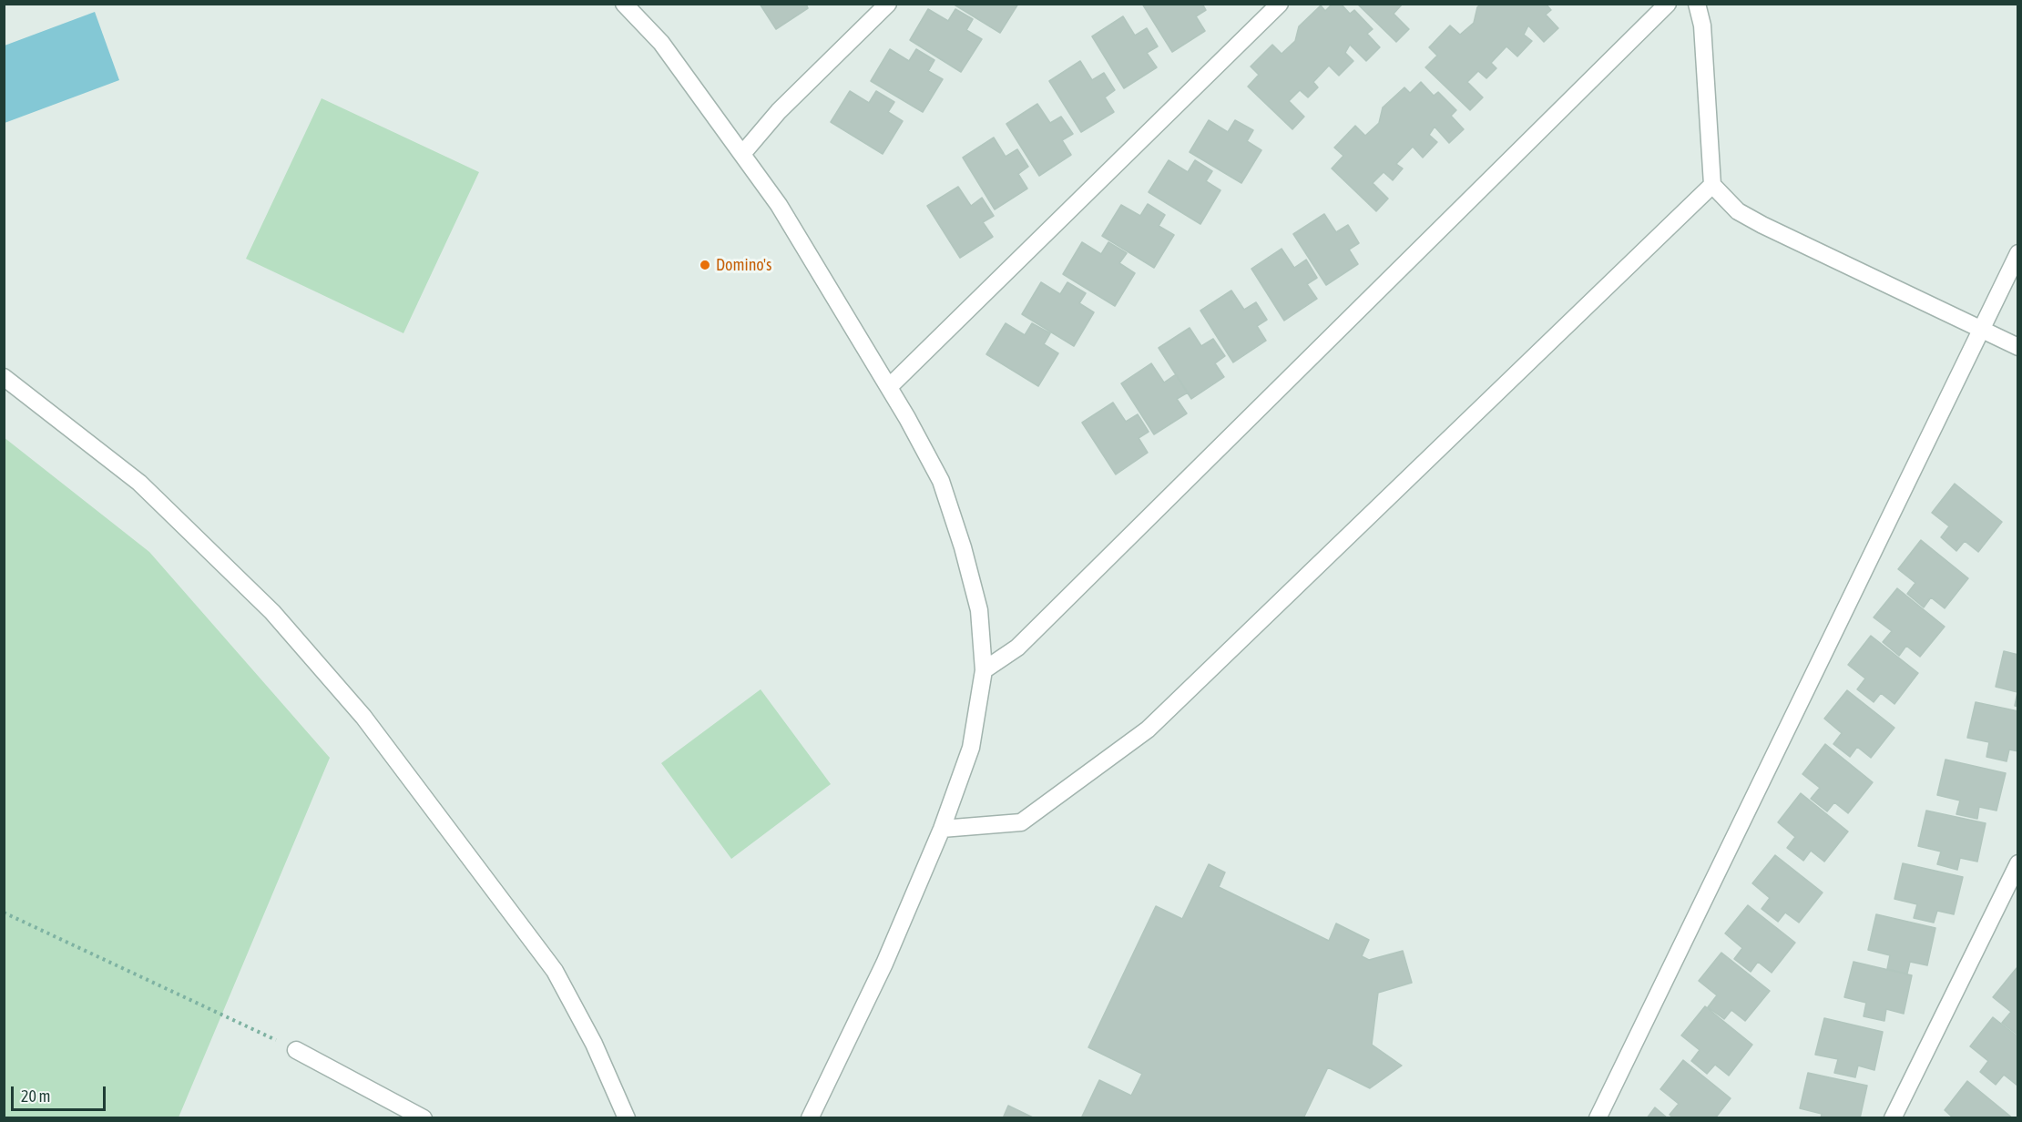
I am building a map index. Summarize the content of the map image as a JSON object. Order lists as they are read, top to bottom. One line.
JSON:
{"places":["Domino's"],"scale_bar":"20 m"}
